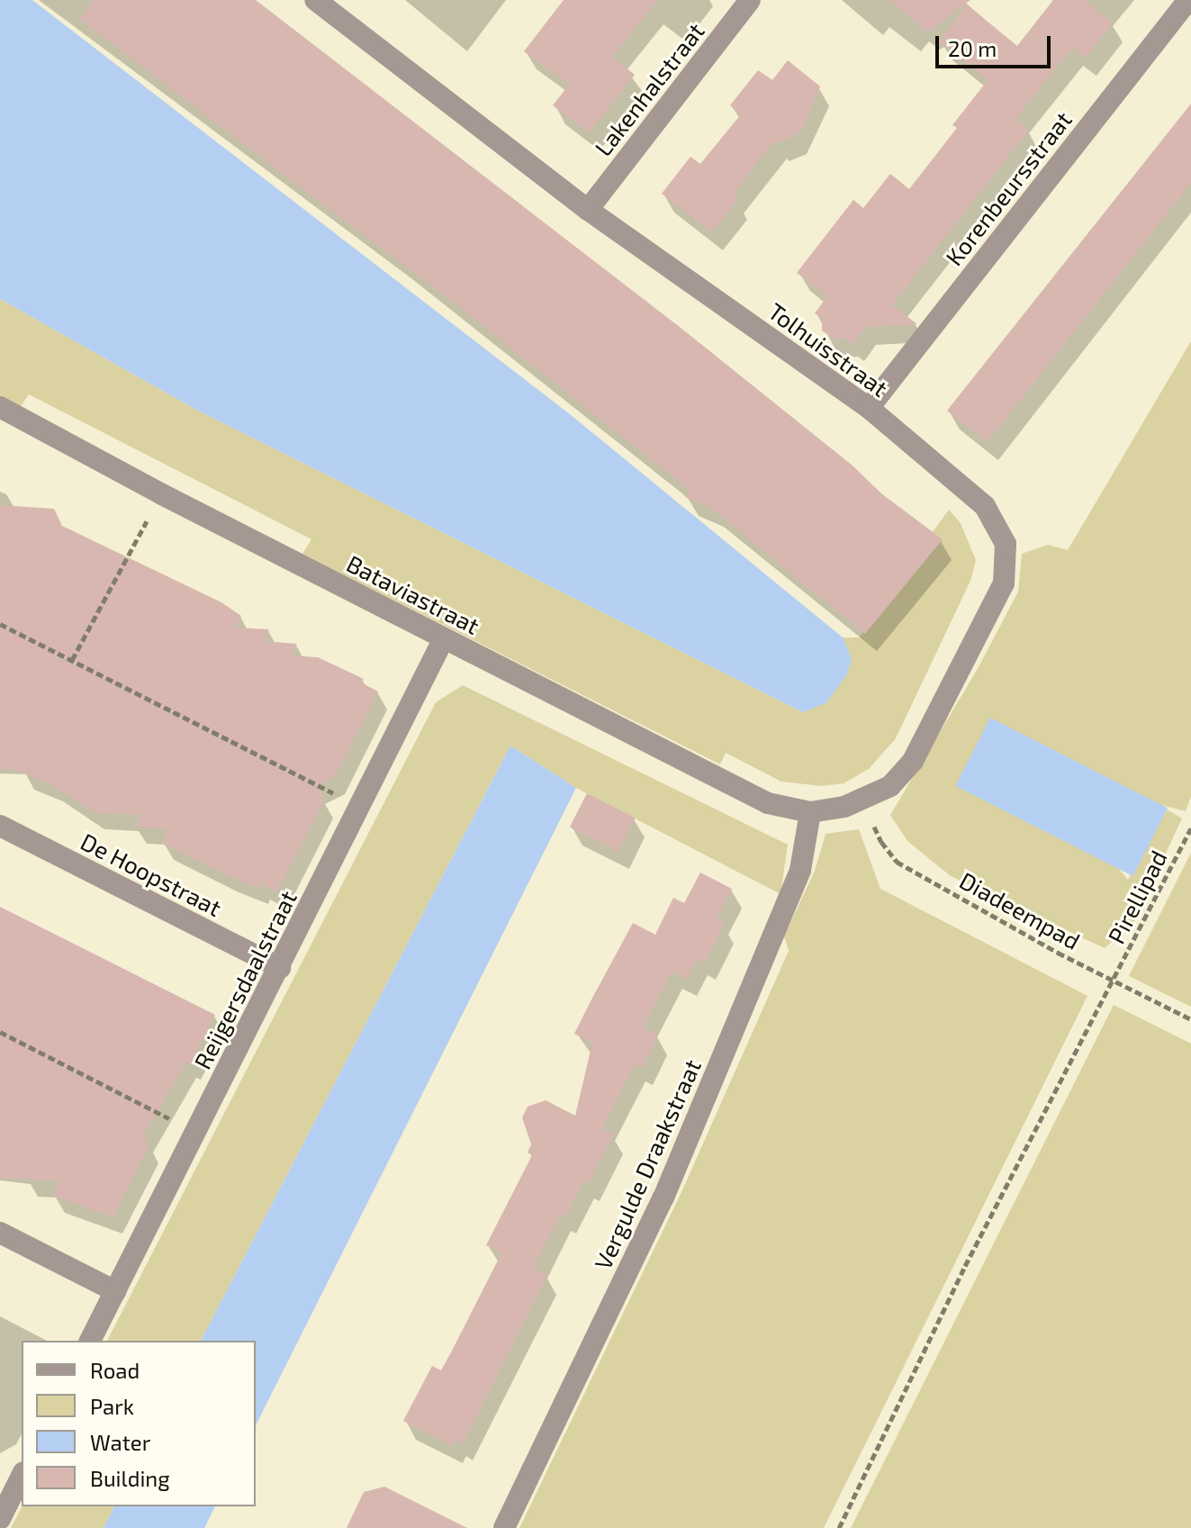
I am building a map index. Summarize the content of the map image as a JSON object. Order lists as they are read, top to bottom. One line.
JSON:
{"streets":{"street":["Lakenhalstraat","Korenbeursstraat","Tolhuisstraat","Bataviastraat","De Hoopstraat","Reijgersdaalstraat","Vergulde Draakstraat"],"path":["Pirellipad","Diadeempad"]},"crossings":[["Lakenhalstraat","Tolhuisstraat"],["Korenbeursstraat","Tolhuisstraat"],["Tolhuisstraat","Bataviastraat"],["Tolhuisstraat","Diadeempad"],["Tolhuisstraat","Vergulde Draakstraat"],["Bataviastraat","Reijgersdaalstraat"],["Bataviastraat","Vergulde Draakstraat"],["De Hoopstraat","Reijgersdaalstraat"],["Pirellipad","Diadeempad"]],"legend":["Road","Park","Water","Building"],"scale_bar":"20 m"}
